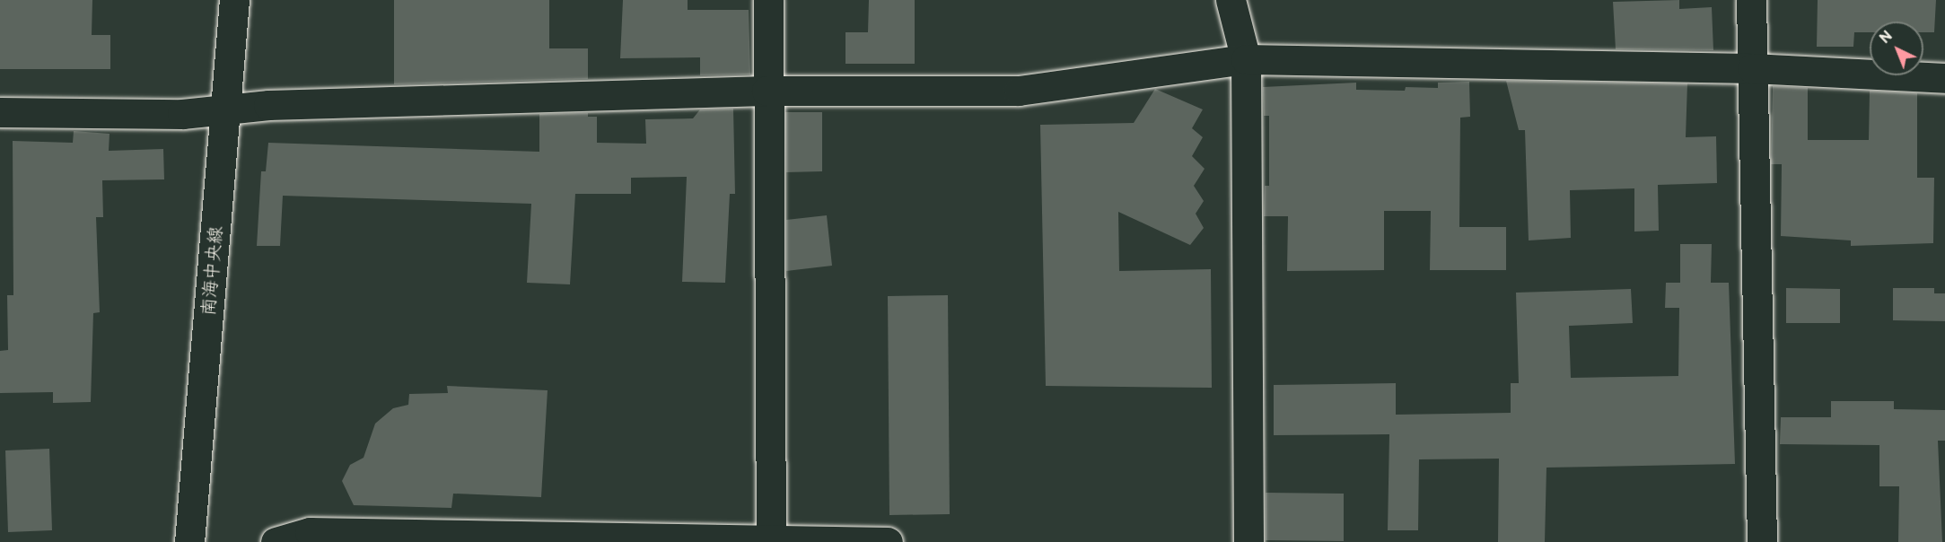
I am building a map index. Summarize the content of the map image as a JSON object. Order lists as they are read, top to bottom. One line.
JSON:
{"streets":{"street":["南海中央線"]},"north":"top left"}
